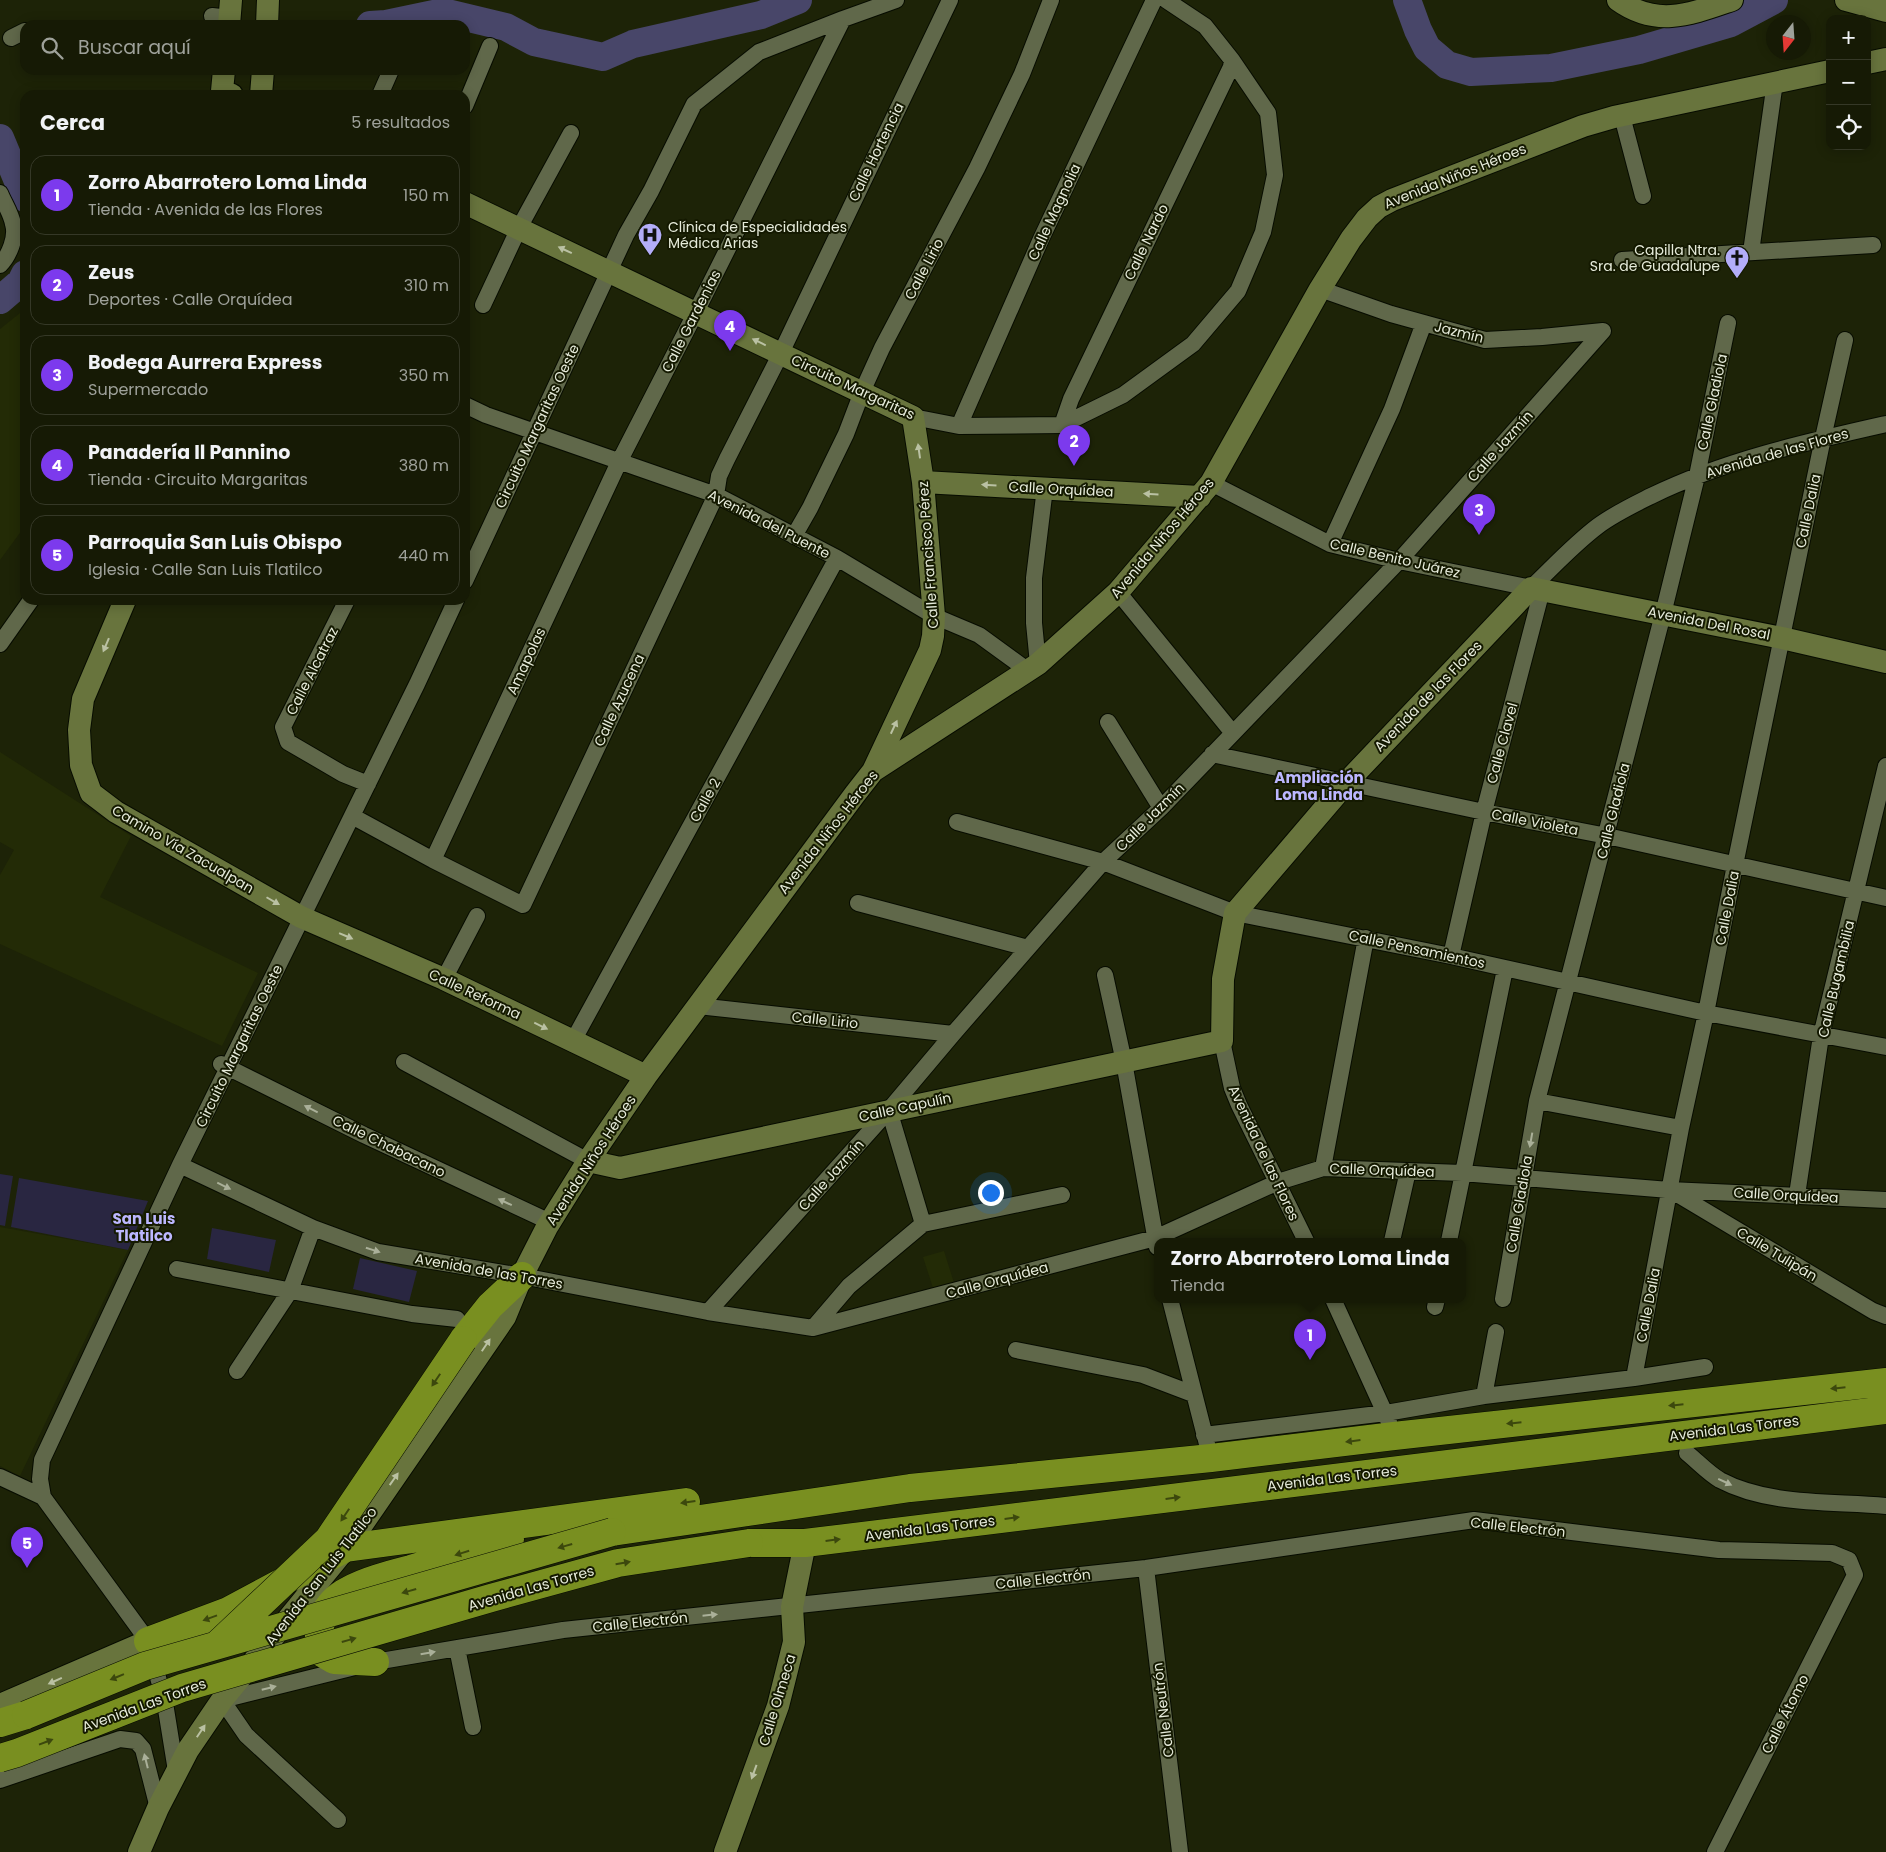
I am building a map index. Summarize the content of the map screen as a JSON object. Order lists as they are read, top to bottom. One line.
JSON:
{"streets":{"highway":["Avenida Las Torres"],"street":["Calle Hortencia","Avenida Niños Héroes","Calle Magnolia","Calle Nardo","Calle Lirio","Calle Gardenias","Jazmín","Circuito Margaritas","Calle Gladiola","Circuito Margaritas Oeste","Calle Jazmín","Avenida de las Flores","Calle Orquídea","Calle Dalia","Avenida del Puente","Calle Francisco Pérez","Calle Benito Juárez","Avenida Del Rosal","Amapolas","Calle Alcatraz","Calle Azucena","Calle Clavel","Calle 2","Calle Violeta","Camino Vía Zacualpan","Calle Pensamientos","Calle Bugambilia","Calle Reforma","Calle Capulín","Calle Chabacano","Calle Tulipán","Avenida de las Torres","Calle Electrón","Avenida San Luis Tlatilco","Calle Olmeca","Calle Neutrón","Calle Átomo"]},"crossings":[["Calle Hortencia","Circuito Margaritas"],["Calle Hortencia","Avenida del Puente"],["Calle Hortencia","Calle Azucena"],["Avenida Niños Héroes","Calle Lirio"],["Avenida Niños Héroes","Jazmín"],["Avenida Niños Héroes","Calle Orquídea"],["Avenida Niños Héroes","Avenida del Puente"],["Avenida Niños Héroes","Calle Francisco Pérez"],["Avenida Niños Héroes","Calle Benito Juárez"],["Avenida Niños Héroes","Calle Reforma"],["Avenida Niños Héroes","Calle Capulín"],["Avenida Niños Héroes","Calle Chabacano"],["Avenida Niños Héroes","Avenida de las Torres"],["Avenida Niños Héroes","Avenida San Luis Tlatilco"],["Calle Magnolia","Circuito Margaritas"],["Calle Nardo","Circuito Margaritas"],["Calle Lirio","Circuito Margaritas"],["Calle Lirio","Calle Jazmín"],["Calle Lirio","Avenida del Puente"],["Calle Gardenias","Circuito Margaritas"],["Calle Gardenias","Avenida del Puente"],["Calle Gardenias","Amapolas"],["Jazmín","Calle Jazmín"],["Circuito Margaritas","Circuito Margaritas Oeste"],["Circuito Margaritas","Calle Francisco Pérez"],["Calle Gladiola","Avenida de las Flores"],["Calle Gladiola","Calle Orquídea"],["Calle Gladiola","Avenida Del Rosal"],["Calle Gladiola","Calle Violeta"],["Calle Gladiola","Calle Pensamientos"],["Circuito Margaritas Oeste","Avenida del Puente"],["Circuito Margaritas Oeste","Calle Alcatraz"],["Circuito Margaritas Oeste","Camino Vía Zacualpan"],["Circuito Margaritas Oeste","Calle Reforma"],["Circuito Margaritas Oeste","Calle Chabacano"],["Circuito Margaritas Oeste","Avenida de las Torres"],["Calle Jazmín","Calle Benito Juárez"],["Calle Jazmín","Calle Violeta"],["Calle Jazmín","Calle Pensamientos"],["Calle Jazmín","Calle Capulín"],["Calle Jazmín","Avenida de las Torres"],["Avenida de las Flores","Calle Orquídea"],["Avenida de las Flores","Calle Dalia"],["Avenida de las Flores","Calle Benito Juárez"],["Avenida de las Flores","Avenida Del Rosal"],["Avenida de las Flores","Calle Clavel"],["Avenida de las Flores","Calle Violeta"],["Avenida de las Flores","Calle Pensamientos"],["Avenida de las Flores","Calle Capulín"],["Calle Orquídea","Calle Dalia"],["Calle Orquídea","Calle Francisco Pérez"],["Calle Orquídea","Calle Benito Juárez"],["Calle Orquídea","Calle Bugambilia"],["Calle Orquídea","Calle Tulipán"],["Calle Orquídea","Avenida de las Torres"],["Calle Dalia","Avenida Del Rosal"],["Calle Dalia","Calle Violeta"],["Calle Dalia","Calle Pensamientos"],["Calle Dalia","Calle Tulipán"],["Avenida del Puente","Calle Francisco Pérez"],["Avenida del Puente","Amapolas"],["Avenida del Puente","Calle Azucena"],["Avenida del Puente","Calle 2"],["Calle Benito Juárez","Avenida Del Rosal"],["Calle Benito Juárez","Calle Clavel"],["Avenida Del Rosal","Calle Clavel"],["Amapolas","Calle Azucena"],["Calle Clavel","Calle Violeta"],["Calle Clavel","Calle Pensamientos"],["Calle 2","Calle Reforma"],["Calle Violeta","Calle Bugambilia"],["Camino Vía Zacualpan","Calle Reforma"],["Calle Pensamientos","Calle Bugambilia"],["Avenida de las Torres","Avenida San Luis Tlatilco"],["Avenida Las Torres","Avenida San Luis Tlatilco"],["Avenida Las Torres","Calle Olmeca"],["Calle Electrón","Avenida San Luis Tlatilco"],["Calle Electrón","Calle Olmeca"],["Calle Electrón","Calle Neutrón"],["Calle Electrón","Calle Átomo"]],"one_way":["Calle Francisco Pérez","Camino Vía Zacualpan","Calle Olmeca"],"districts":["Ampliación Loma Linda","San Luis Tlatilco"],"places":{"hospital":["Clínica de Especialidades Médica Arias"],"church":["Capilla Ntra. Sra. de Guadalupe"]},"north":"bottom","page":{"map_buttons":["+","−"],"search":"Buscar aquí","heading":["Cerca","5 resultados"],"list":[{"mark":"1","name":"Zorro Abarrotero Loma Linda","note":"Tienda · Avenida de las Flores","value":"150 m"},{"mark":"2","name":"Zeus","note":"Deportes · Calle Orquídea","value":"310 m"},{"mark":"3","name":"Bodega Aurrera Express","note":"Supermercado","value":"350 m"},{"mark":"4","name":"Panadería Il Pannino","note":"Tienda · Circuito Margaritas","value":"380 m"},{"mark":"5","name":"Parroquia San Luis Obispo","note":"Iglesia · Calle San Luis Tlatilco","value":"440 m"}],"pins":["4","2","3","1","5"],"popup":["Zorro Abarrotero Loma Linda","Tienda"]}}
